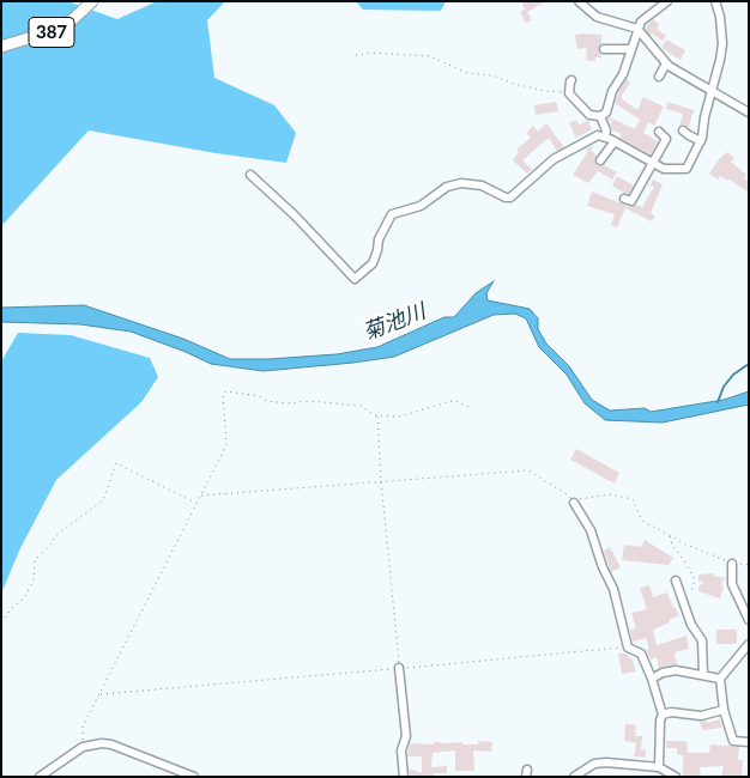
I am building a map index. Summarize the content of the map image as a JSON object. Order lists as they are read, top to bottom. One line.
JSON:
{"streets":{"highway":["387"]},"water":["菊池川"]}
